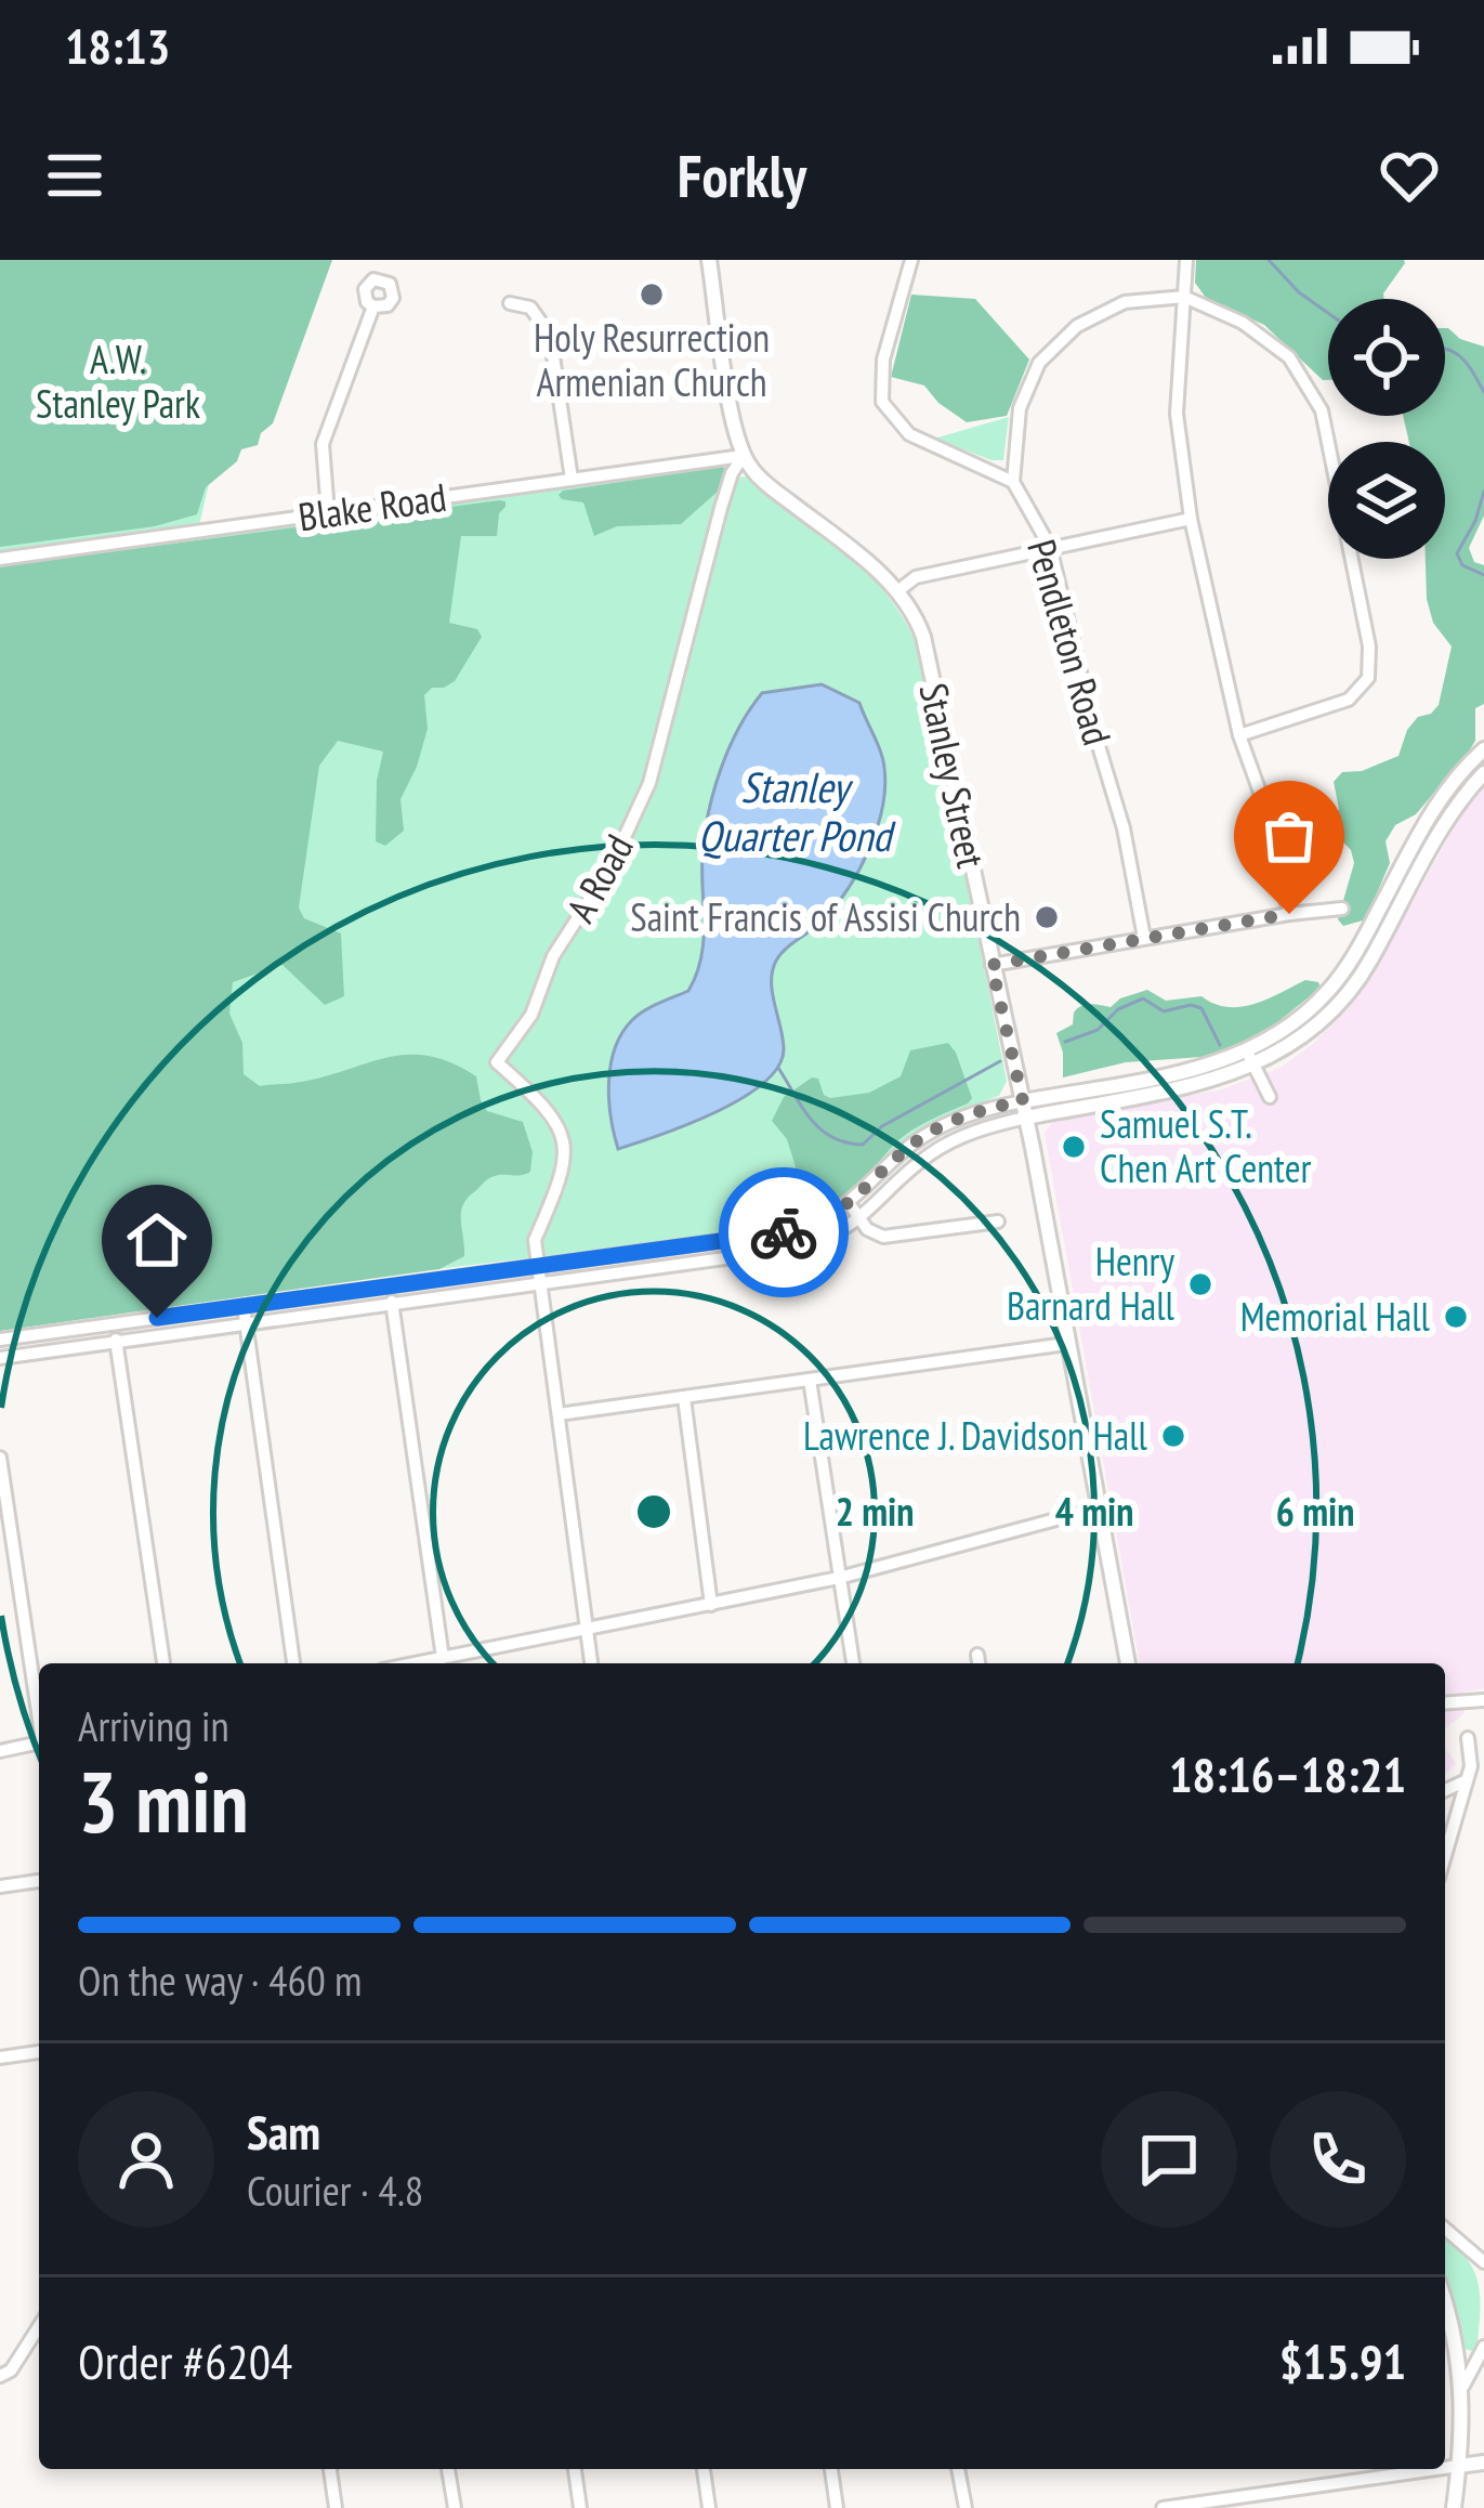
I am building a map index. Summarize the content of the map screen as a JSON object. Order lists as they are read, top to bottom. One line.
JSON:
{"streets":{"main road":["Stanley Street"],"street":["Blake Road","Pendleton Road","A Road"]},"crossings":[["Blake Road","Stanley Street"],["Blake Road","A Road"],["Stanley Street","A Road"]],"water":["Stanley Quarter Pond"],"parks":["A.W. Stanley Park"],"places":["Holy Resurrection Armenian Church","Saint Francis of Assisi Church","Samuel S.T. Chen Art Center","Henry Barnard Hall","Memorial Hall","Lawrence J. Davidson Hall"],"page":{"status":"18:13","header":"Forkly","heading":["3 min","Arriving in","18:16–18:21"],"panel":["Sam","Courier · 4.8","Order #6204","$15.91"],"bar":"On the way · 460 m"},"rings":["2 min","4 min","6 min"]}
